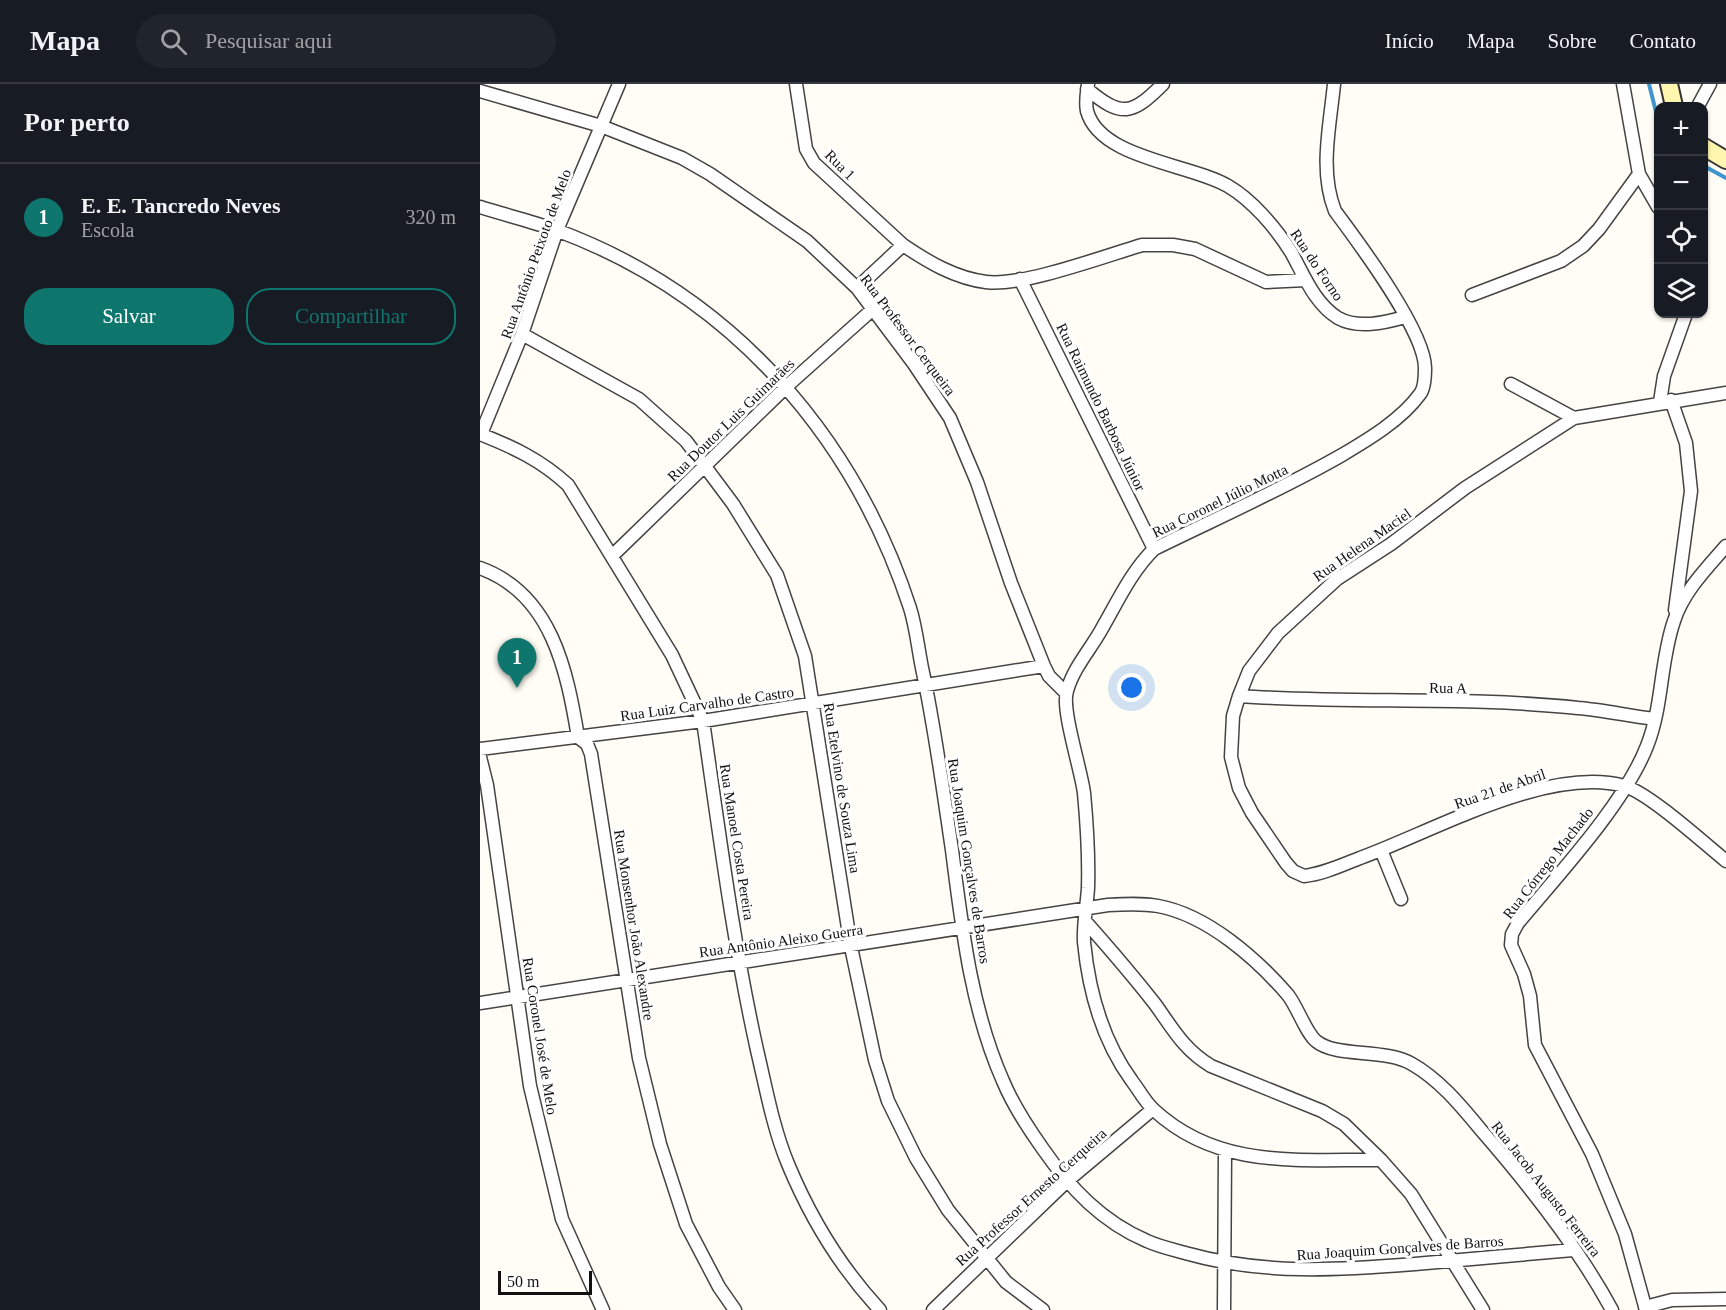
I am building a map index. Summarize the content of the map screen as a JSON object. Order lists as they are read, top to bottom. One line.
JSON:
{"streets":{"street":["Rua 1","Rua Antônio Peixoto de Melo","Rua do Forno","Rua Professor Cerqueira","Rua Raimundo Barbosa Júnior","Rua Doutor Luis Guimarães","Rua Coronel Júlio Motta","Rua Helena Maciel","Rua A","Rua Luiz Carvalho de Castro","Rua Etelvino de Souza Lima","Rua 21 de Abril","Rua Manoel Costa Pereira","Rua Joaquim Gonçalves de Barros","Rua Córrego Machado","Rua Monsenhor João Alexandre","Rua Antônio Aleixo Guerra","Rua Coronel José de Melo","Rua Jacob Augusto Ferreira","Rua Professor Ernesto Cerqueira"]},"crossings":[["Rua 1","Rua do Forno"],["Rua 1","Rua Raimundo Barbosa Júnior"],["Rua Antônio Peixoto de Melo","Rua Professor Cerqueira"],["Rua Antônio Peixoto de Melo","Rua Etelvino de Souza Lima"],["Rua Antônio Peixoto de Melo","Rua Manoel Costa Pereira"],["Rua Antônio Peixoto de Melo","Rua Joaquim Gonçalves de Barros"],["Rua do Forno","Rua Coronel Júlio Motta"],["Rua Professor Cerqueira","Rua Doutor Luis Guimarães"],["Rua Professor Cerqueira","Rua Coronel Júlio Motta"],["Rua Professor Cerqueira","Rua Luiz Carvalho de Castro"],["Rua Raimundo Barbosa Júnior","Rua Coronel Júlio Motta"],["Rua Doutor Luis Guimarães","Rua Etelvino de Souza Lima"],["Rua Doutor Luis Guimarães","Rua Manoel Costa Pereira"],["Rua Doutor Luis Guimarães","Rua Joaquim Gonçalves de Barros"],["Rua Helena Maciel","Rua A"],["Rua Helena Maciel","Rua 21 de Abril"],["Rua A","Rua Córrego Machado"],["Rua Luiz Carvalho de Castro","Rua Etelvino de Souza Lima"],["Rua Luiz Carvalho de Castro","Rua Manoel Costa Pereira"],["Rua Luiz Carvalho de Castro","Rua Joaquim Gonçalves de Barros"],["Rua Luiz Carvalho de Castro","Rua Monsenhor João Alexandre"],["Rua Etelvino de Souza Lima","Rua Antônio Aleixo Guerra"],["Rua Etelvino de Souza Lima","Rua Professor Ernesto Cerqueira"],["Rua 21 de Abril","Rua Córrego Machado"],["Rua Manoel Costa Pereira","Rua Antônio Aleixo Guerra"],["Rua Joaquim Gonçalves de Barros","Rua Antônio Aleixo Guerra"],["Rua Joaquim Gonçalves de Barros","Rua Jacob Augusto Ferreira"],["Rua Joaquim Gonçalves de Barros","Rua Professor Ernesto Cerqueira"],["Rua Monsenhor João Alexandre","Rua Antônio Aleixo Guerra"],["Rua Antônio Aleixo Guerra","Rua Coronel José de Melo"],["Rua Antônio Aleixo Guerra","Rua Jacob Augusto Ferreira"]],"scale_bar":"50 m","page":{"header":"Mapa","search":"Pesquisar aqui","nav":["Início","Mapa","Sobre","Contato"],"heading":"Por perto","map_buttons":["+","−"],"list":[{"mark":"1","name":"E. E. Tancredo Neves","note":"Escola","value":"320 m"}],"buttons":["Salvar","Compartilhar"],"pins":"1","scale":"50 m"}}
